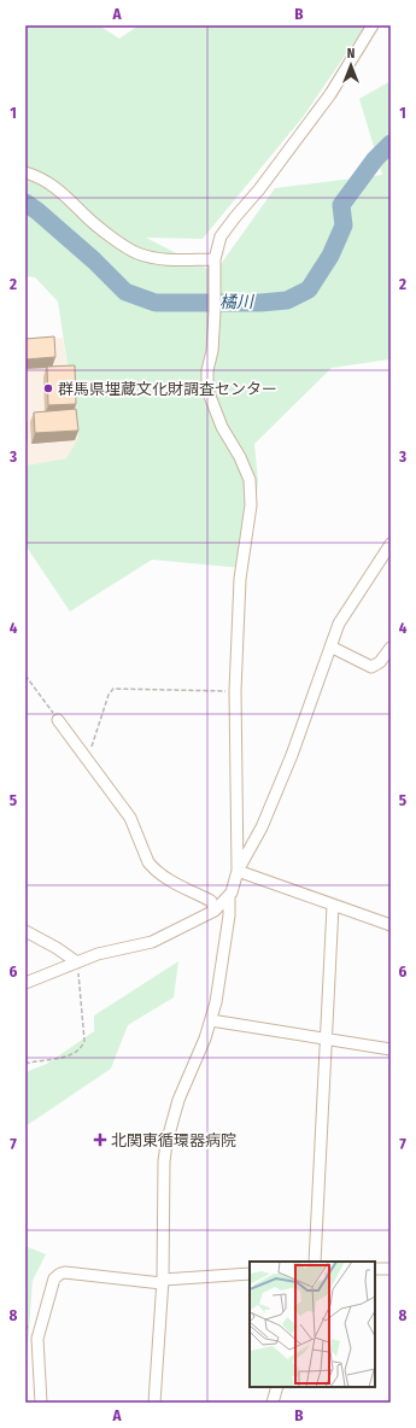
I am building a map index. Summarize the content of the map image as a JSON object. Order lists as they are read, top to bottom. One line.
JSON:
{"water":["橘川"],"places":{"other":["群馬県埋蔵文化財調査センター"],"health":["北関東循環器病院"]},"north":"top","grid":{"columns":["A","B"],"rows":["1","2","3","4","5","6","7","8"]}}
